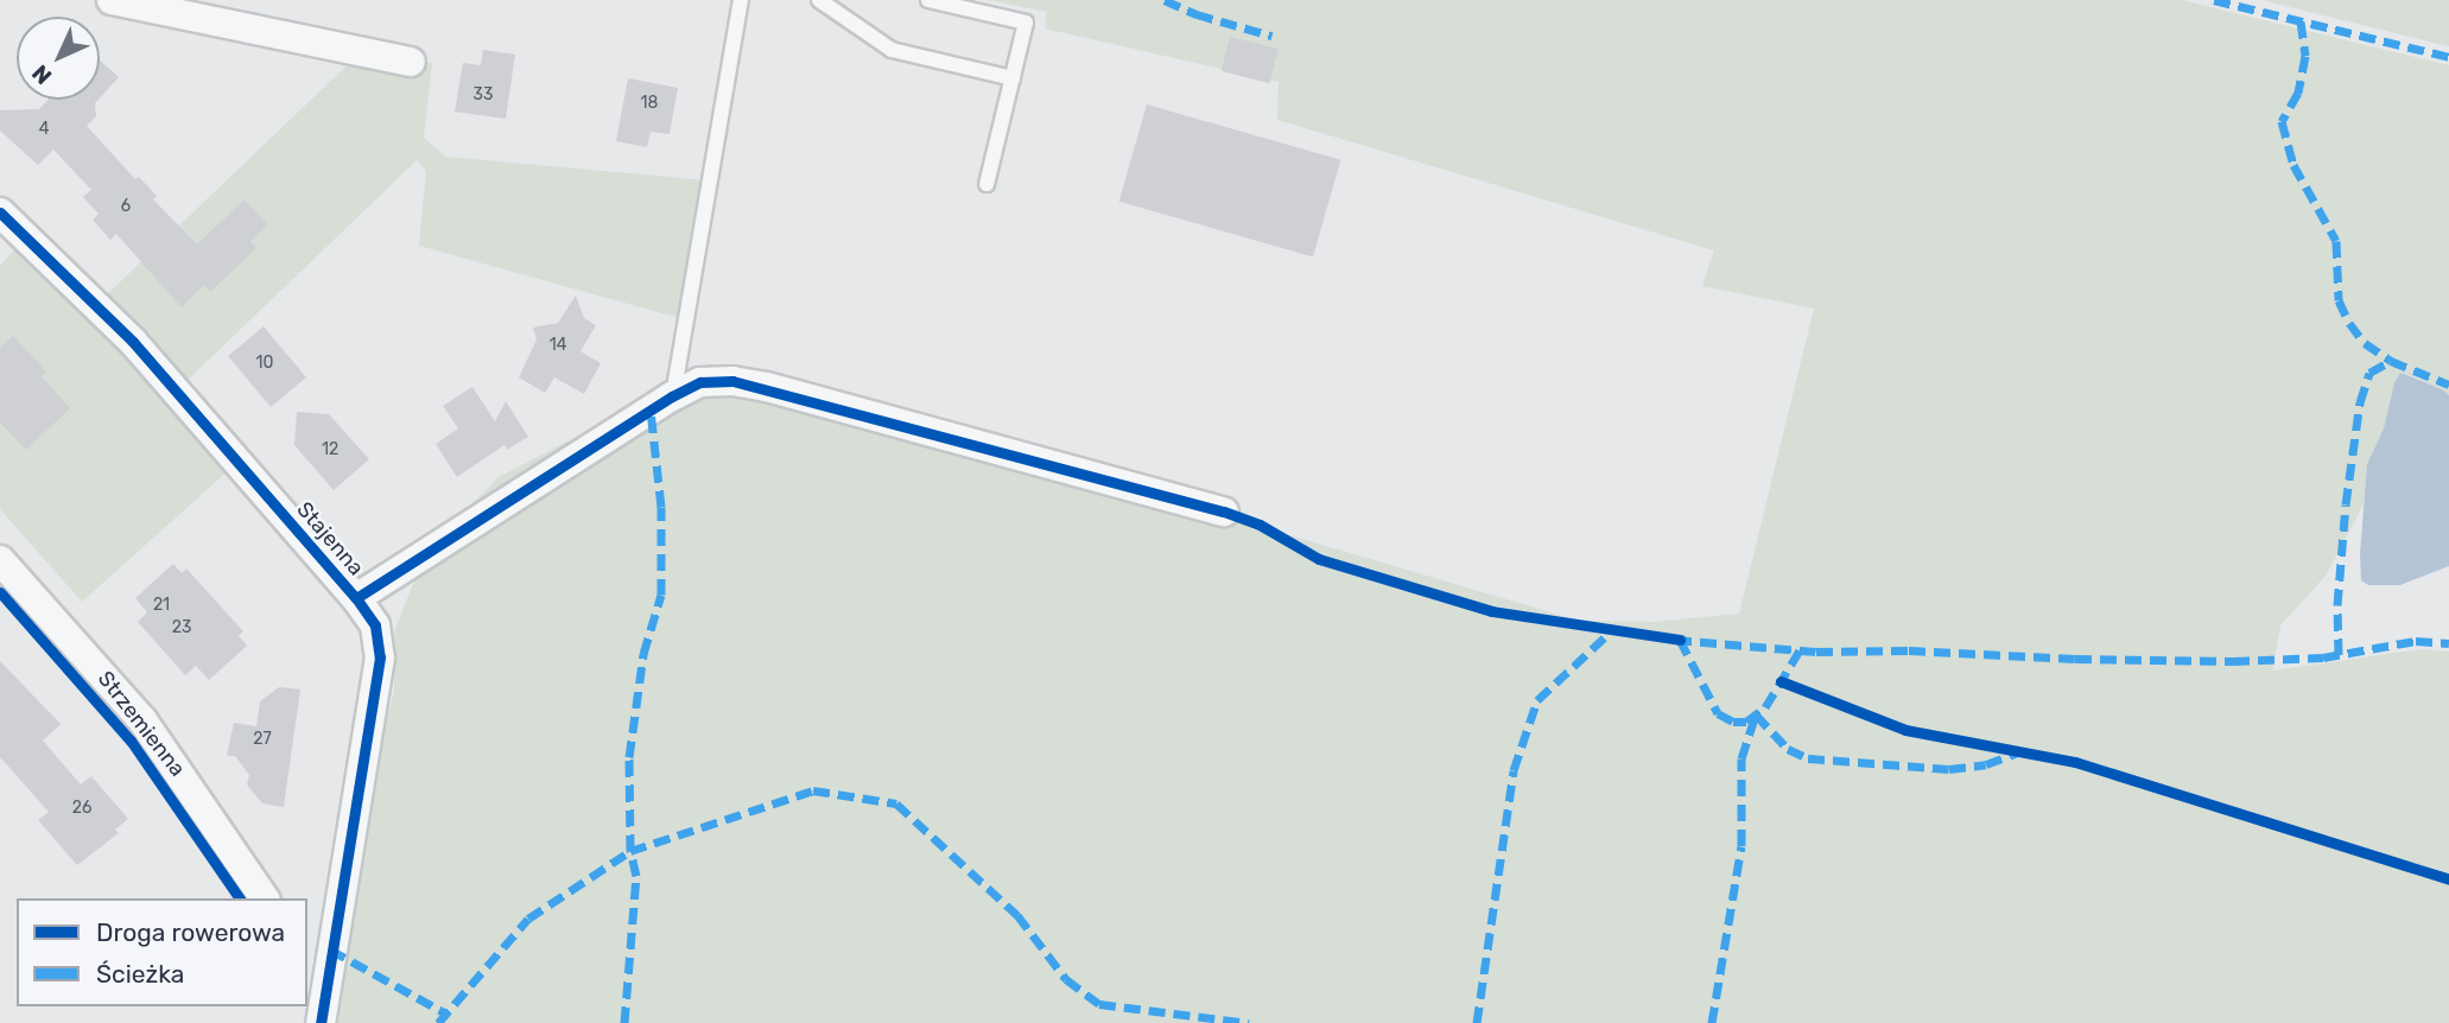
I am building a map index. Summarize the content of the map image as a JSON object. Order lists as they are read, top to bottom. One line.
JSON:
{"streets":{"street":["Stajenna","Strzemienna"]},"house_numbers":["33","18","4","6","14","10","12","21","23","27","26"],"legend":["Droga rowerowa","Ścieżka"],"north":"bottom left"}
